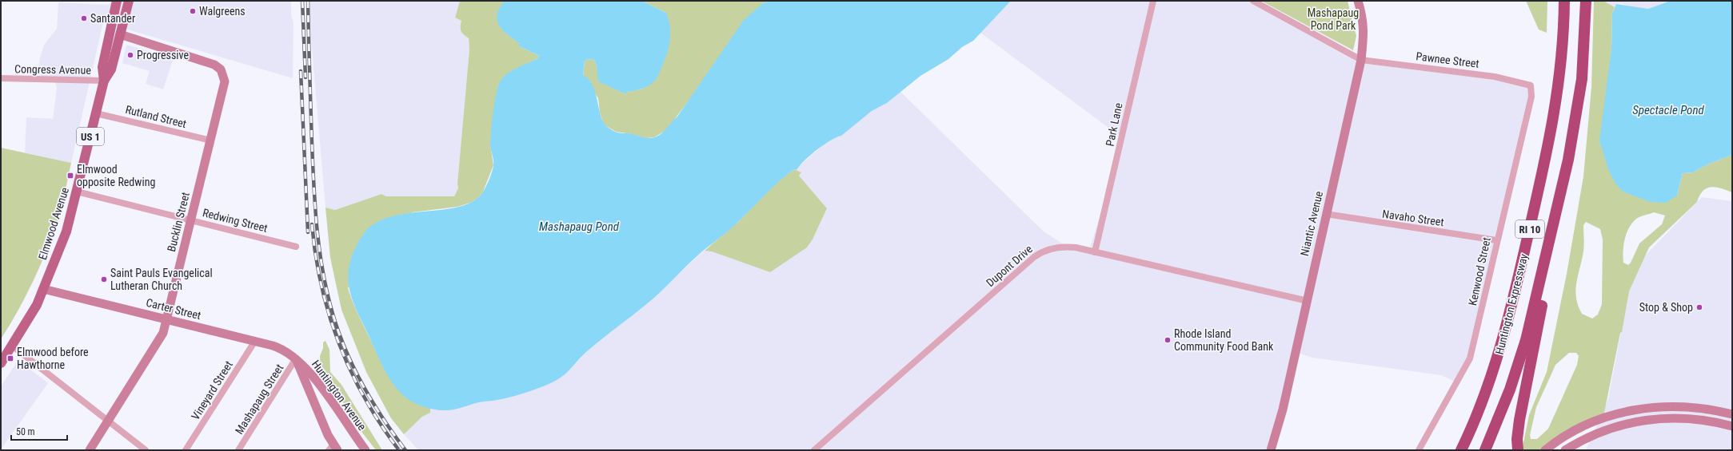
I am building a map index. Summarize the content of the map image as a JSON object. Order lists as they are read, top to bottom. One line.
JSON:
{"streets":{"highway":["RI 10","Huntington Expressway"],"main road":["US 1","Elmwood Avenue"],"street":["Pawnee Street","Congress Avenue","Rutland Street","Park Lane","Navaho Street","Redwing Street","Bucklin Street","Niantic Avenue","Dupont Drive","Kenwood Street","Carter Street","Vineyard Street","Huntington Avenue","Mashapaug Street"]},"crossings":[["Pawnee Street","Niantic Avenue"],["Pawnee Street","Kenwood Street"],["Congress Avenue","Elmwood Avenue"],["Rutland Street","Bucklin Street"],["Rutland Street","Elmwood Avenue"],["Park Lane","Dupont Drive"],["Navaho Street","Niantic Avenue"],["Navaho Street","Kenwood Street"],["Redwing Street","Bucklin Street"],["Redwing Street","Elmwood Avenue"],["Bucklin Street","Elmwood Avenue"],["Bucklin Street","Carter Street"],["Elmwood Avenue","Carter Street"],["Niantic Avenue","Dupont Drive"],["Carter Street","Vineyard Street"],["Carter Street","Huntington Avenue"],["Carter Street","Mashapaug Street"],["Huntington Avenue","Mashapaug Street"]],"water":["Spectacle Pond","Mashapaug Pond"],"parks":["Mashapaug Pond Park"],"places":{"other":["Walgreens","Santander","Progressive","Saint Pauls Evangelical Lutheran Church","Stop & Shop","Rhode Island Community Food Bank"],"transit":["Elmwood opposite Redwing","Elmwood before Hawthorne"]},"scale_bar":"50 m"}
